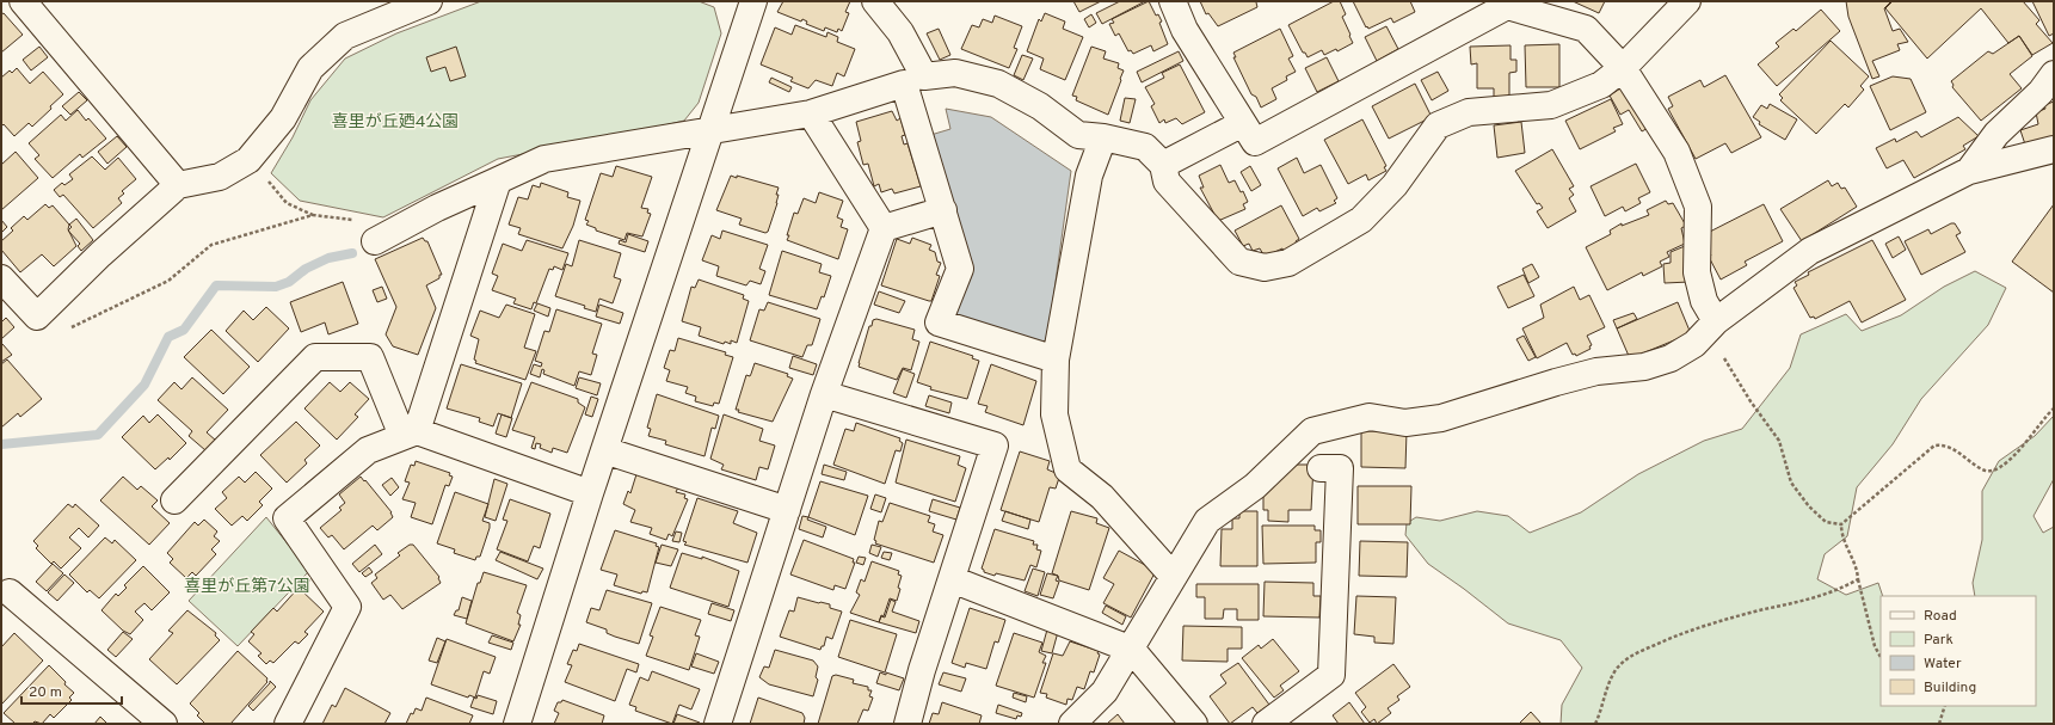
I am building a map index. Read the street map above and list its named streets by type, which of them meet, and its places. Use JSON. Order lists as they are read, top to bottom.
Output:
{
  "parks": ["喜里が丘廼4公園", "喜里が丘第7公園"],
  "legend": [
    "Road",
    "Park",
    "Water",
    "Building"
  ],
  "scale_bar": "20 m"
}
